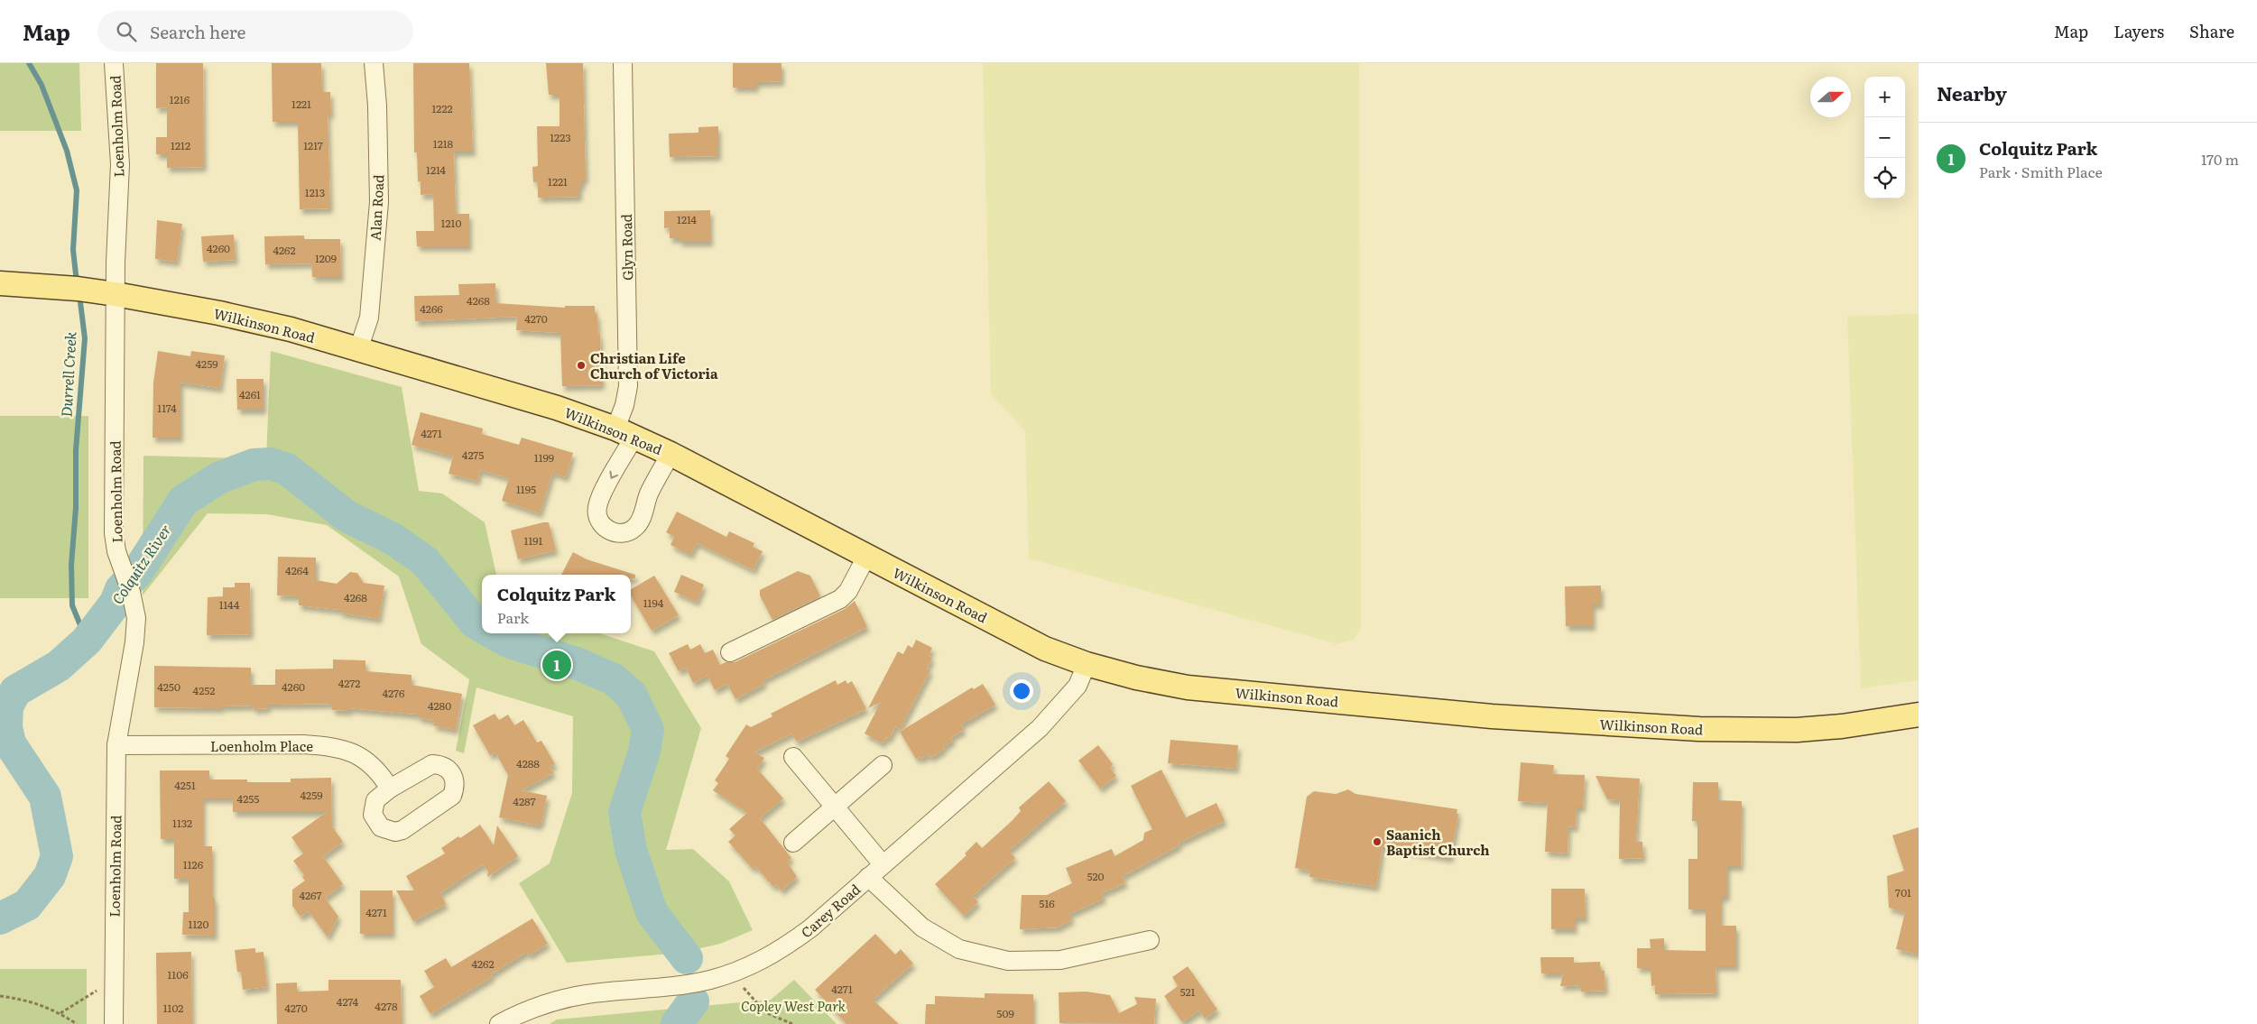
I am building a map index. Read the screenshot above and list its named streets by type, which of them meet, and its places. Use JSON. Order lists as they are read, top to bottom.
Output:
{
  "streets": {
    "main road": ["Wilkinson Road"],
    "street": [
      "Loenholm Road",
      "Alan Road",
      "Glyn Road",
      "Loenholm Place",
      "Carey Road"
    ]
  },
  "crossings": [
    ["Loenholm Road", "Wilkinson Road"],
    ["Loenholm Road", "Loenholm Place"],
    ["Alan Road", "Wilkinson Road"],
    ["Glyn Road", "Wilkinson Road"],
    ["Wilkinson Road", "Carey Road"]
  ],
  "water": ["Durrell Creek", "Colquitz River"],
  "parks": ["Copley West Park"],
  "places": ["Christian Life Church of Victoria", "Saanich Baptist Church"],
  "house_numbers": [
    "1216",
    "1221",
    "1222",
    "1223",
    "1218",
    "1212",
    "1217",
    "1214",
    "1221",
    "1213",
    "1214",
    "1210",
    "4260",
    "4262",
    "1209",
    "4268",
    "4266",
    "4270",
    "4259",
    "4261",
    "1174",
    "4271",
    "4275",
    "1199",
    "1195",
    "1191",
    "4264",
    "4268",
    "1194",
    "1144",
    "4272",
    "4250",
    "4260",
    "4252",
    "4276",
    "4280",
    "4288",
    "4251",
    "4259",
    "4255",
    "4287",
    "1132",
    "1126",
    "520",
    "701",
    "4267",
    "516",
    "4271",
    "1120",
    "4262",
    "1106",
    "4271",
    "521",
    "4274",
    "4278",
    "1102",
    "4270",
    "509"
  ],
  "north": "right",
  "page": {
    "header": "Map",
    "search": "Search here",
    "nav": ["Map", "Layers", "Share"],
    "heading": "Nearby",
    "map_buttons": ["+", "−"],
    "list": [
      {
        "mark": "1",
        "name": "Colquitz Park",
        "note": "Park · Smith Place",
        "value": "170 m"
      }
    ],
    "popup": ["Colquitz Park", "Park"],
    "pins": "1"
  }
}
